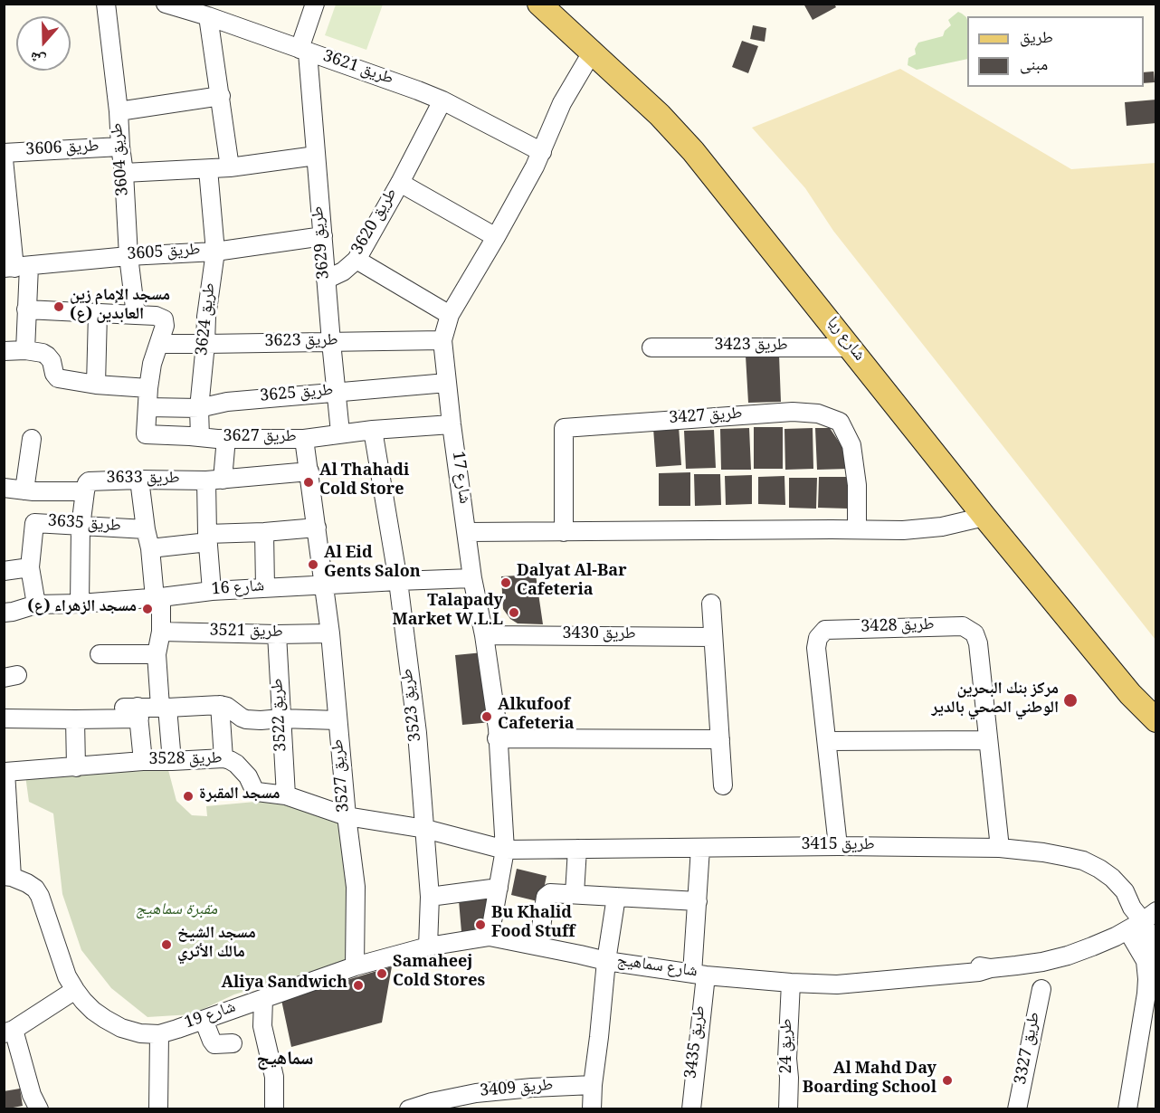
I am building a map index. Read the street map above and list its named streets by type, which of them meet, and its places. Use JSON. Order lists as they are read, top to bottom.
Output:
{
  "streets": {
    "main road": ["شارع ريا"],
    "street": [
      "طريق 3621",
      "طريق 3606",
      "طريق 3604",
      "طريق 3620",
      "طريق 3629",
      "طريق 3605",
      "طريق 3624",
      "طريق 3623",
      "طريق 3423",
      "طريق 3625",
      "طريق 3427",
      "طريق 3627",
      "شارع 17",
      "طريق 3633",
      "طريق 3635",
      "شارع 16",
      "طريق 3428",
      "طريق 3521",
      "طريق 3430",
      "طريق 3523",
      "طريق 3522",
      "طريق 3528",
      "طريق 3527",
      "طريق 3415",
      "شارع سماهيج",
      "شارع 19",
      "طريق 3435",
      "طريق 24",
      "طريق 3327",
      "طريق 3409"
    ]
  },
  "crossings": [
    ["طريق 3621", "طريق 3620"],
    ["طريق 3621", "طريق 3629"],
    ["طريق 3621", "شارع 17"],
    ["طريق 3606", "طريق 3604"],
    ["طريق 3606", "طريق 3605"],
    ["طريق 3604", "طريق 3605"],
    ["طريق 3620", "طريق 3629"],
    ["طريق 3620", "شارع 17"],
    ["طريق 3629", "طريق 3605"],
    ["طريق 3629", "طريق 3623"],
    ["طريق 3629", "طريق 3625"],
    ["طريق 3629", "طريق 3627"],
    ["طريق 3605", "طريق 3624"],
    ["طريق 3624", "طريق 3623"],
    ["طريق 3624", "طريق 3625"],
    ["طريق 3624", "طريق 3627"],
    ["شارع ريا", "طريق 3423"],
    ["شارع ريا", "شارع 17"],
    ["طريق 3623", "شارع 17"],
    ["طريق 3625", "طريق 3627"],
    ["طريق 3625", "شارع 17"],
    ["طريق 3627", "شارع 17"],
    ["شارع 17", "شارع 16"],
    ["شارع 17", "طريق 3430"],
    ["شارع 17", "طريق 3415"],
    ["شارع 17", "شارع سماهيج"],
    ["شارع 17", "شارع 19"],
    ["طريق 3633", "طريق 3635"],
    ["طريق 3633", "شارع 16"],
    ["شارع 16", "طريق 3523"],
    ["شارع 16", "طريق 3527"],
    ["طريق 3428", "طريق 3415"],
    ["طريق 3521", "طريق 3522"],
    ["طريق 3521", "طريق 3527"],
    ["طريق 3523", "طريق 3528"],
    ["طريق 3523", "طريق 3415"],
    ["طريق 3523", "شارع 19"],
    ["طريق 3522", "طريق 3528"],
    ["طريق 3528", "طريق 3527"],
    ["طريق 3528", "طريق 3415"],
    ["طريق 3527", "شارع 19"],
    ["طريق 3415", "شارع سماهيج"],
    ["طريق 3415", "طريق 3435"],
    ["شارع سماهيج", "شارع 19"],
    ["شارع سماهيج", "طريق 3435"],
    ["شارع سماهيج", "طريق 24"]
  ],
  "districts": ["سماهيج"],
  "parks": ["مقبرة سماهيج"],
  "places": [
    "مسجد الإمام زين العابدين (ع)",
    "Al Thahadi Cold Store",
    "Al Eid Gents Salon",
    "Dalyat Al-Bar Cafeteria",
    "مسجد الزهراء (ع)",
    "Talapady Market W.L.L",
    "مركز بنك البحرين الوطني الصحي بالدير",
    "Alkufoof Cafeteria",
    "مسجد المقبرة",
    "Bu Khalid Food Stuff",
    "مسجد الشيخ مالك الأثري",
    "Samaheej Cold Stores",
    "Aliya Sandwich",
    "Al Mahd Day Boarding School"
  ],
  "legend": ["طريق", "مبنى"],
  "north": "bottom"
}
